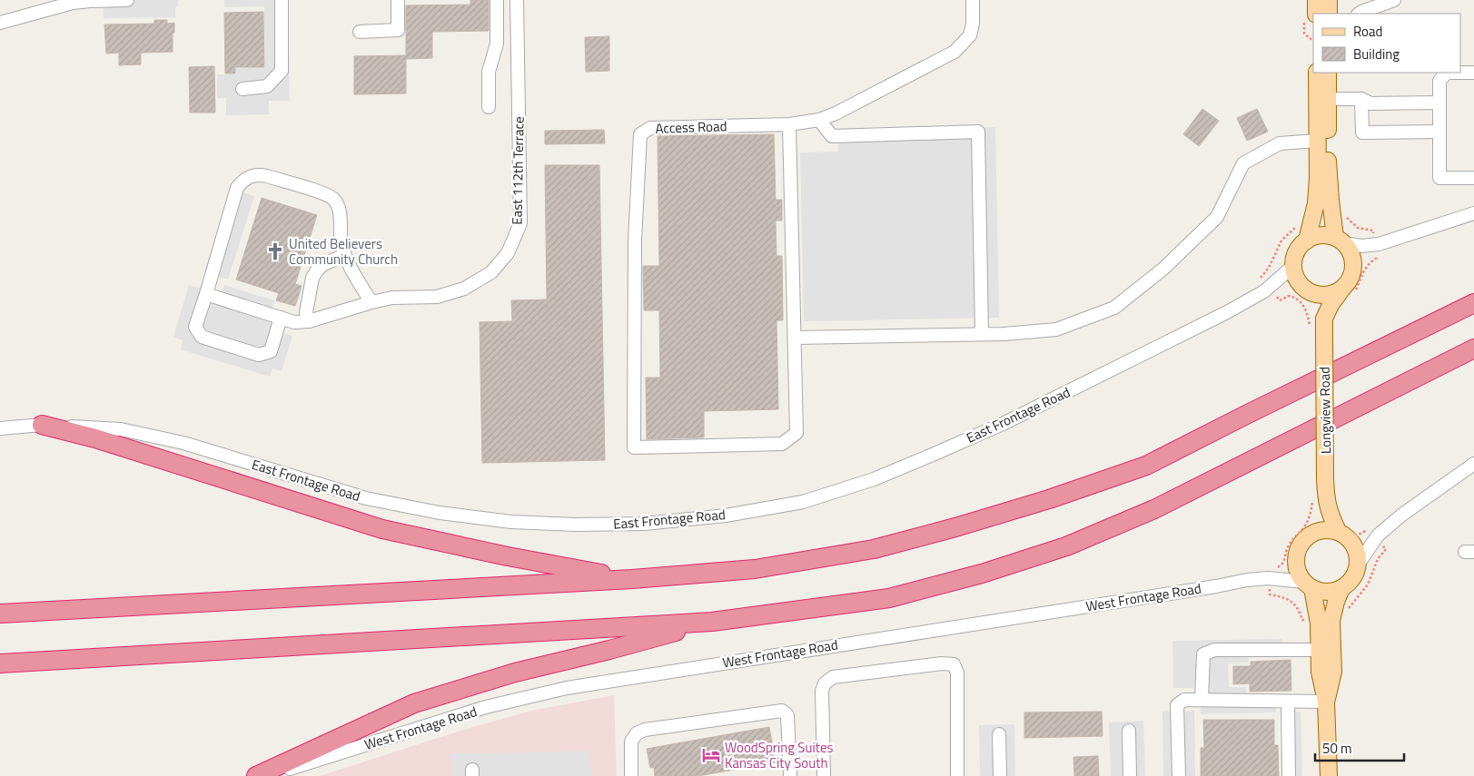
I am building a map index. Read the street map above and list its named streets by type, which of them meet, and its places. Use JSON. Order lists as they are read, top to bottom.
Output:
{
  "streets": {
    "main road": ["Longview Road"],
    "street": [
      "Access Road",
      "East 112th Terrace",
      "East Frontage Road",
      "West Frontage Road"
    ]
  },
  "crossings": [
    ["Longview Road", "East Frontage Road"],
    ["Longview Road", "West Frontage Road"]
  ],
  "places": {
    "church": ["United Believers Community Church"],
    "hotel": ["WoodSpring Suites Kansas City South"]
  },
  "legend": ["Road", "Building"],
  "scale_bar": "50 m"
}
